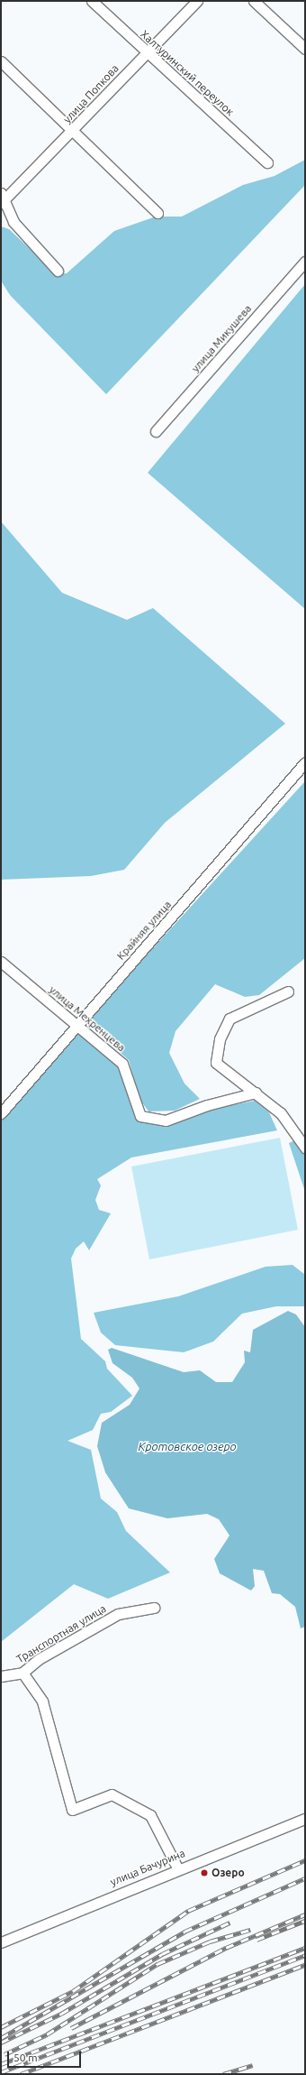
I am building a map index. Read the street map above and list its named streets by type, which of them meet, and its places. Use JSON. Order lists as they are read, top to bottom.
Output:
{
  "streets": {
    "street": [
      "Халтуринский переулок",
      "улица Попкова",
      "улица Микушева",
      "Крайняя улица",
      "улица Мехренцева",
      "Транспортная улица",
      "улица Бачурина"
    ]
  },
  "crossings": [
    ["Халтуринский переулок", "улица Попкова"],
    ["Крайняя улица", "улица Мехренцева"]
  ],
  "water": ["Кротовское озеро"],
  "places": ["Озеро"],
  "scale_bar": "50 m"
}
